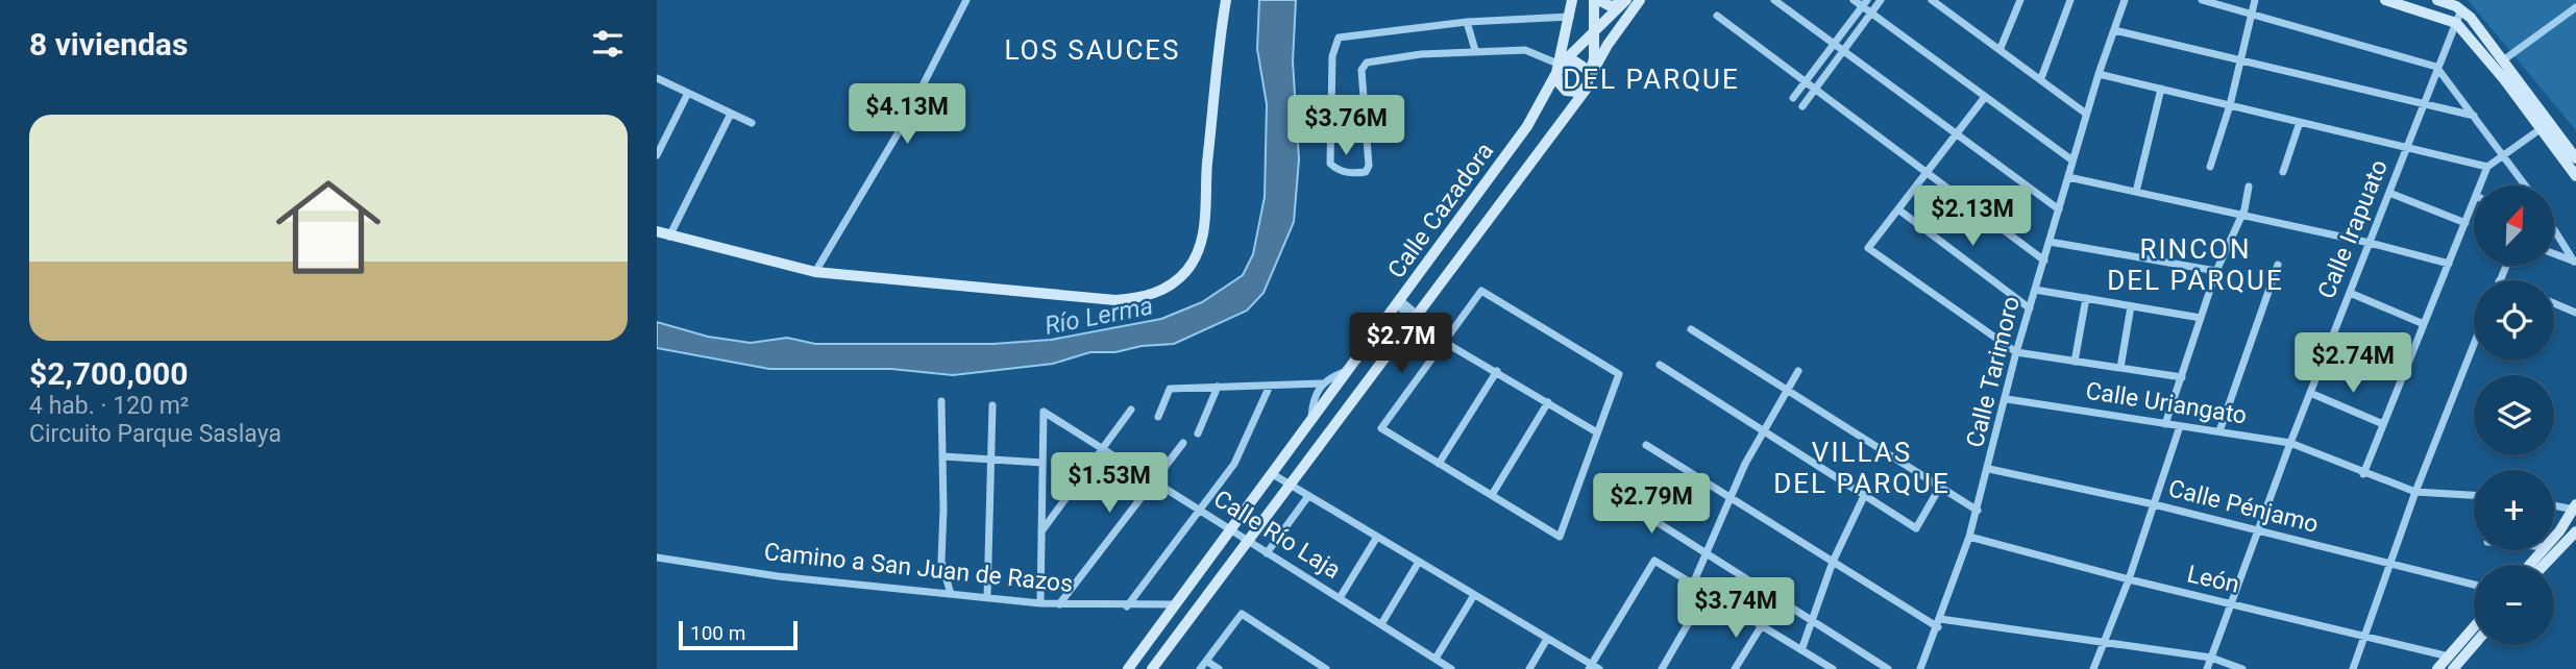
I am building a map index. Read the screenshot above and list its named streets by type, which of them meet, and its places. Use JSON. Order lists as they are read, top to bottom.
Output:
{
  "streets": {
    "street": [
      "Calle Cazadora",
      "Calle Irapuato",
      "Calle Tarimoro",
      "Calle Uriangato",
      "Calle Pénjamo",
      "Calle Río Laja",
      "Camino a San Juan de Razos",
      "León"
    ]
  },
  "crossings": [
    ["Calle Cazadora", "Calle Río Laja"],
    ["Calle Cazadora", "Camino a San Juan de Razos"],
    ["Calle Irapuato", "Calle Uriangato"],
    ["Calle Irapuato", "Calle Pénjamo"],
    ["Calle Irapuato", "León"],
    ["Calle Tarimoro", "Calle Uriangato"],
    ["Calle Tarimoro", "Calle Pénjamo"],
    ["Calle Tarimoro", "León"]
  ],
  "districts": [
    "LOS SAUCES",
    "DEL PARQUE",
    "RINCON DEL PARQUE",
    "VILLAS DEL PARQUE"
  ],
  "water": ["Río Lerma"],
  "scale_bar": "100 m",
  "north": "top right",
  "page": {
    "heading": "8 viviendas",
    "price": [
      "$4.13M",
      "$3.76M",
      "$2.13M",
      "$2.7M",
      "$2.74M",
      "$1.53M",
      "$2.79M",
      "$3.74M"
    ],
    "list": [
      {
        "name": "$2,700,000",
        "note": "4 hab. · 120 m² · Circuito Parque Saslaya"
      }
    ],
    "map_buttons": ["+", "−"],
    "scale": "100 m"
  }
}
